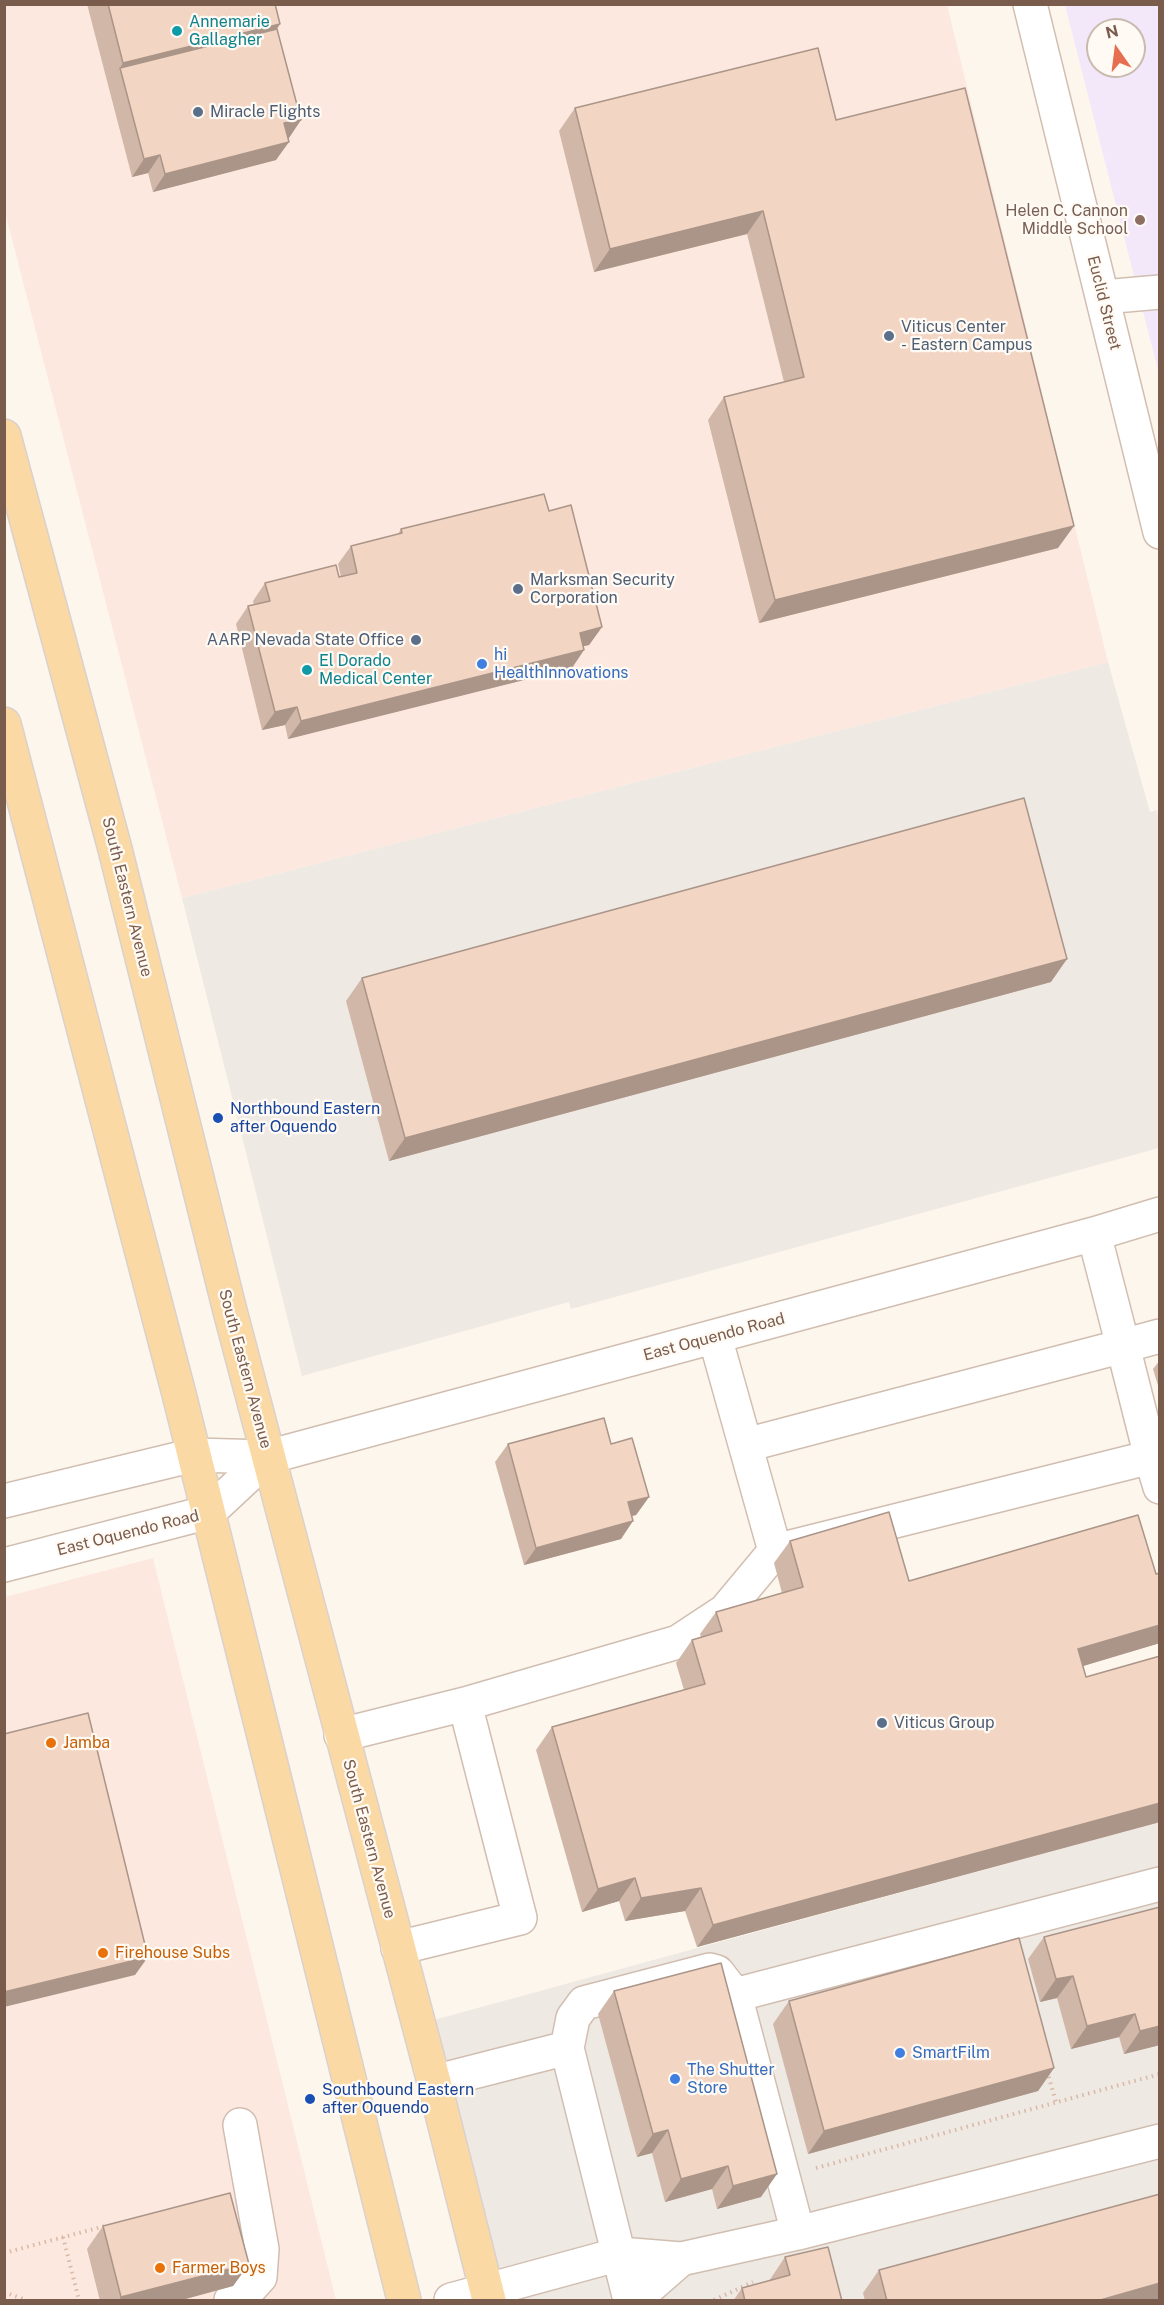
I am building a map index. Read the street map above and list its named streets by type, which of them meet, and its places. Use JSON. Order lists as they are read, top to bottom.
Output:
{
  "streets": {
    "main road": ["South Eastern Avenue"],
    "street": ["Euclid Street", "East Oquendo Road"]
  },
  "crossings": [
    ["South Eastern Avenue", "East Oquendo Road"]
  ],
  "places": [
    "Annemarie Gallagher",
    "Miracle Flights",
    "Helen C. Cannon Middle School",
    "Viticus Center - Eastern Campus",
    "Marksman Security Corporation",
    "AARP Nevada State Office",
    "hi HealthInnovations",
    "El Dorado Medical Center",
    "Northbound Eastern after Oquendo",
    "Viticus Group",
    "Jamba",
    "Firehouse Subs",
    "SmartFilm",
    "The Shutter Store",
    "Southbound Eastern after Oquendo",
    "Farmer Boys"
  ],
  "north": "top"
}
